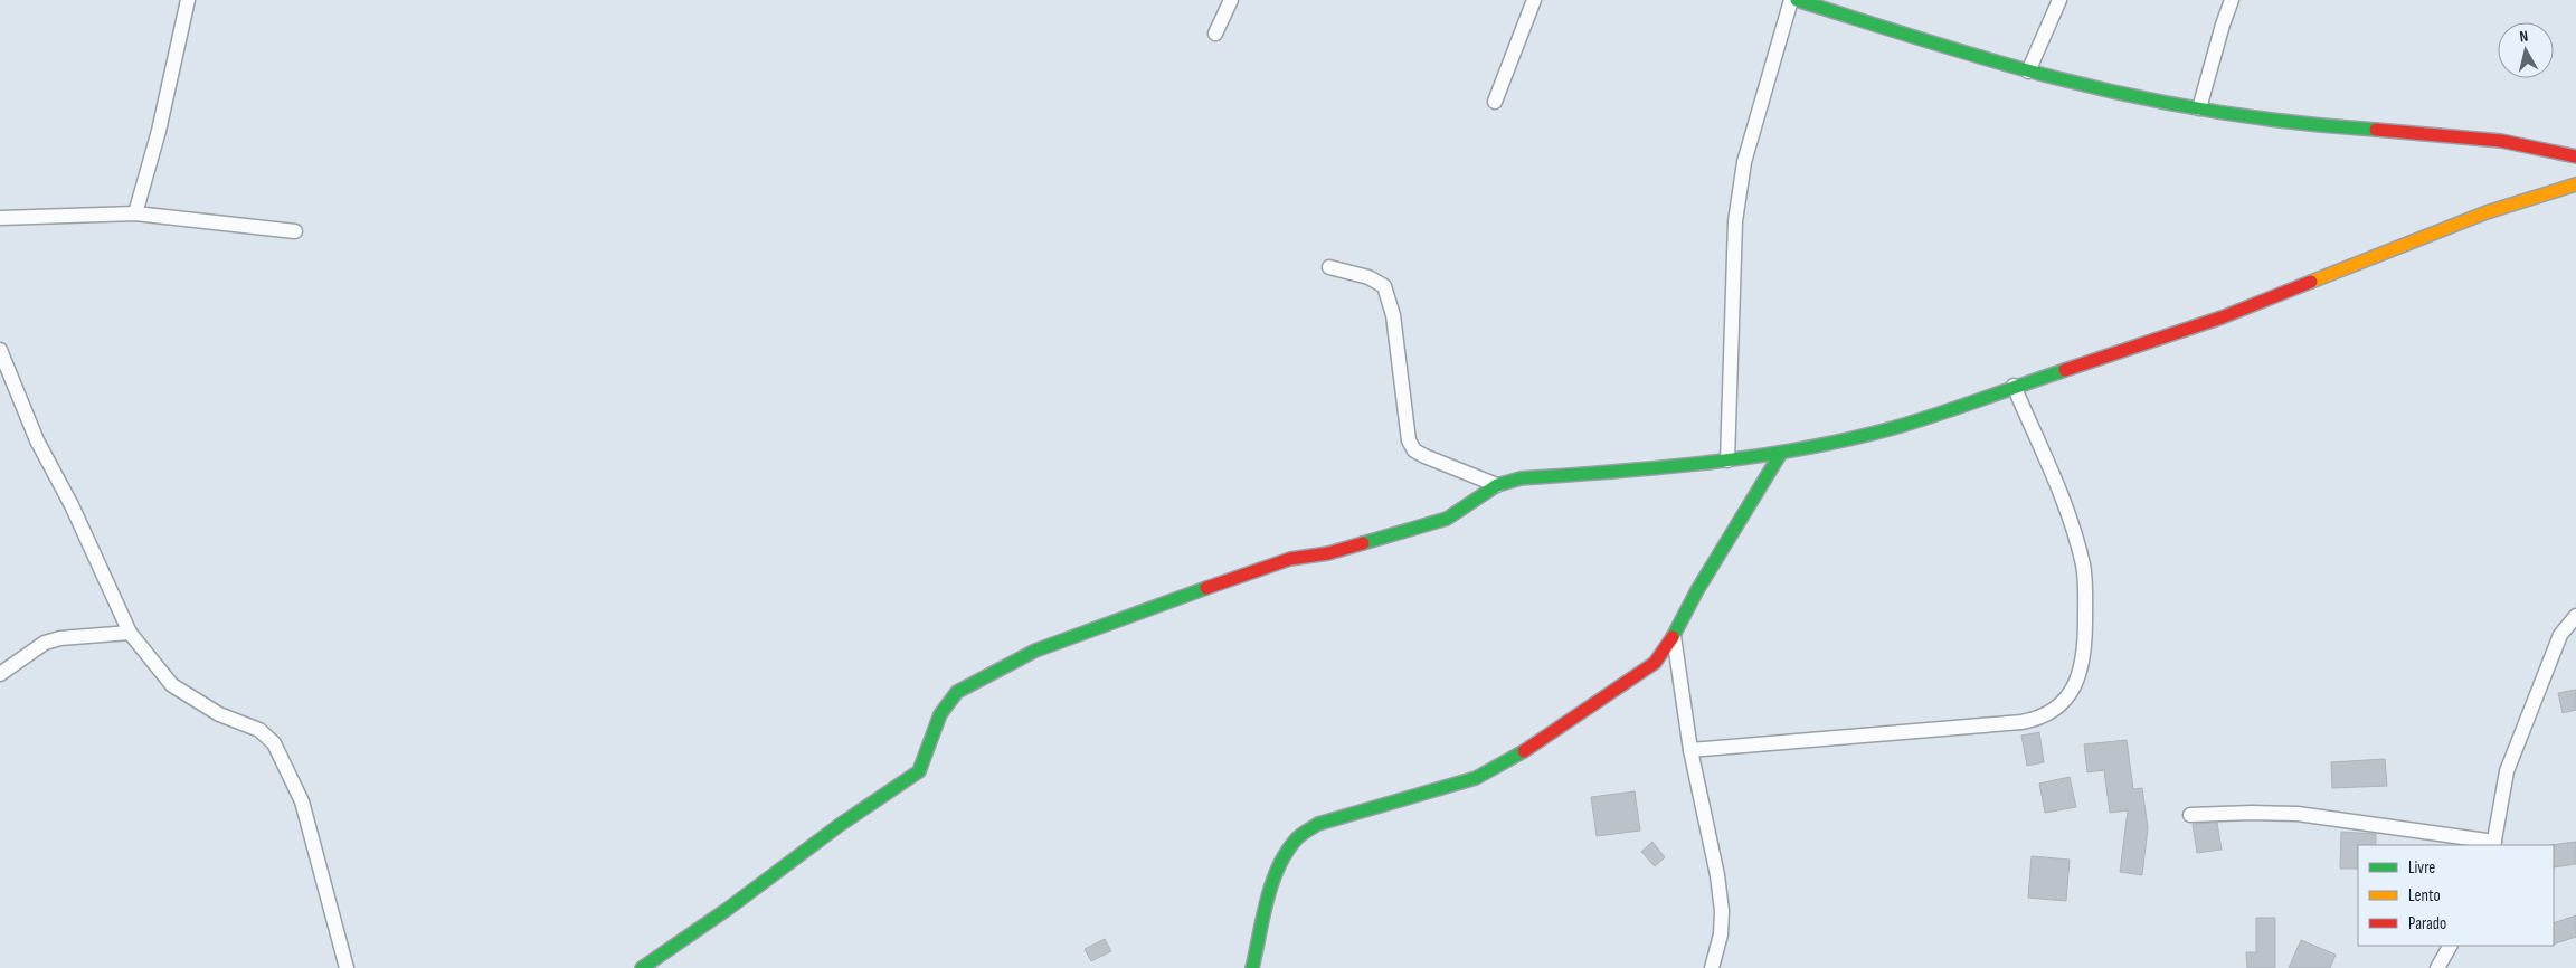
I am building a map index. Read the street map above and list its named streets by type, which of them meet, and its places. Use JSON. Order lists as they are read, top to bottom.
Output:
{
  "legend": ["Livre", "Lento", "Parado"],
  "north": "top"
}
